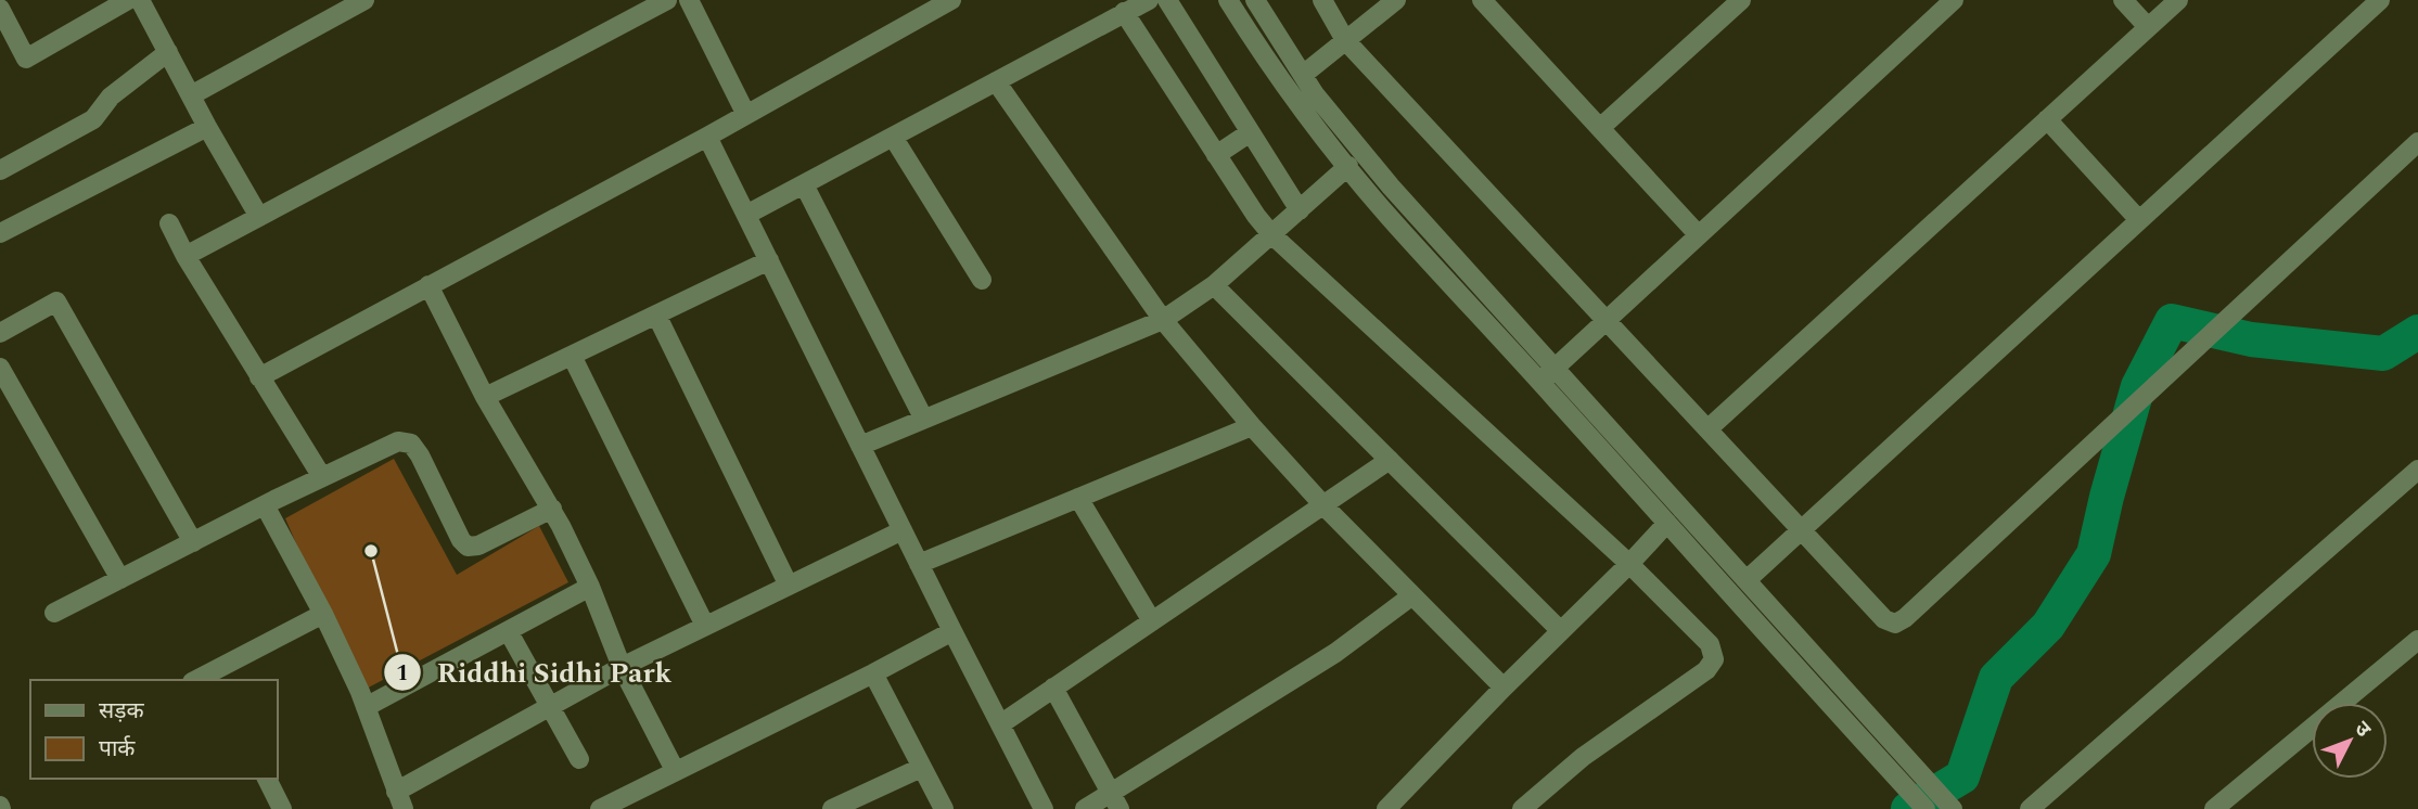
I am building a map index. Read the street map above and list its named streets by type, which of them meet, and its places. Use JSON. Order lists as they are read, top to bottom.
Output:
{
  "places": ["Riddhi Sidhi Park"],
  "legend": ["सड़क", "पार्क"],
  "north": "top right"
}
